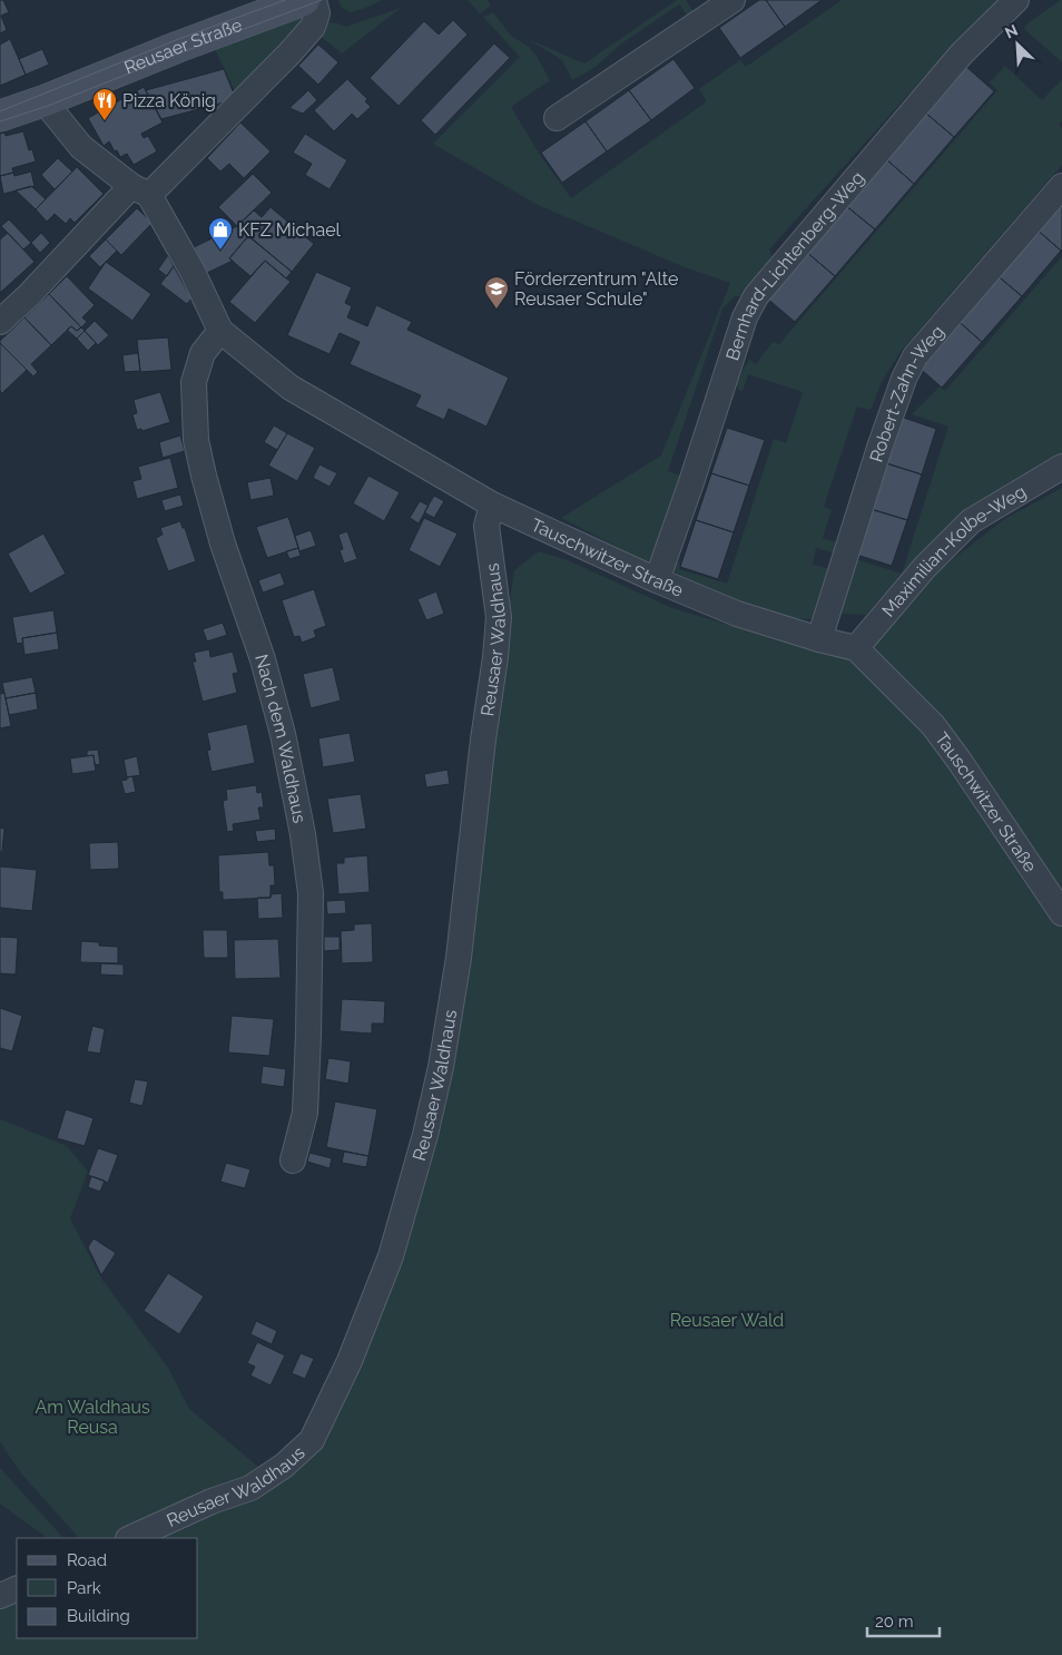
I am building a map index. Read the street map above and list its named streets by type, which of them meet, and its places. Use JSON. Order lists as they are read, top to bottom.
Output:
{
  "streets": {
    "street": [
      "Reusaer Straße",
      "Bernhard-Lichtenberg-Weg",
      "Robert-Zahn-Weg",
      "Maximilian-Kolbe-Weg",
      "Tauschwitzer Straße",
      "Reusaer Waldhaus",
      "Nach dem Waldhaus"
    ]
  },
  "crossings": [
    ["Reusaer Straße", "Tauschwitzer Straße"],
    ["Bernhard-Lichtenberg-Weg", "Tauschwitzer Straße"],
    ["Robert-Zahn-Weg", "Tauschwitzer Straße"],
    ["Maximilian-Kolbe-Weg", "Tauschwitzer Straße"],
    ["Tauschwitzer Straße", "Reusaer Waldhaus"],
    ["Tauschwitzer Straße", "Nach dem Waldhaus"]
  ],
  "parks": ["Reusaer Wald", "Am Waldhaus Reusa"],
  "places": {
    "restaurant": ["Pizza König"],
    "shop": ["KFZ Michael"],
    "school or university": ["Förderzentrum \"Alte Reusaer Schule\""]
  },
  "legend": ["Road", "Park", "Building"],
  "scale_bar": "20 m",
  "north": "top left"
}
